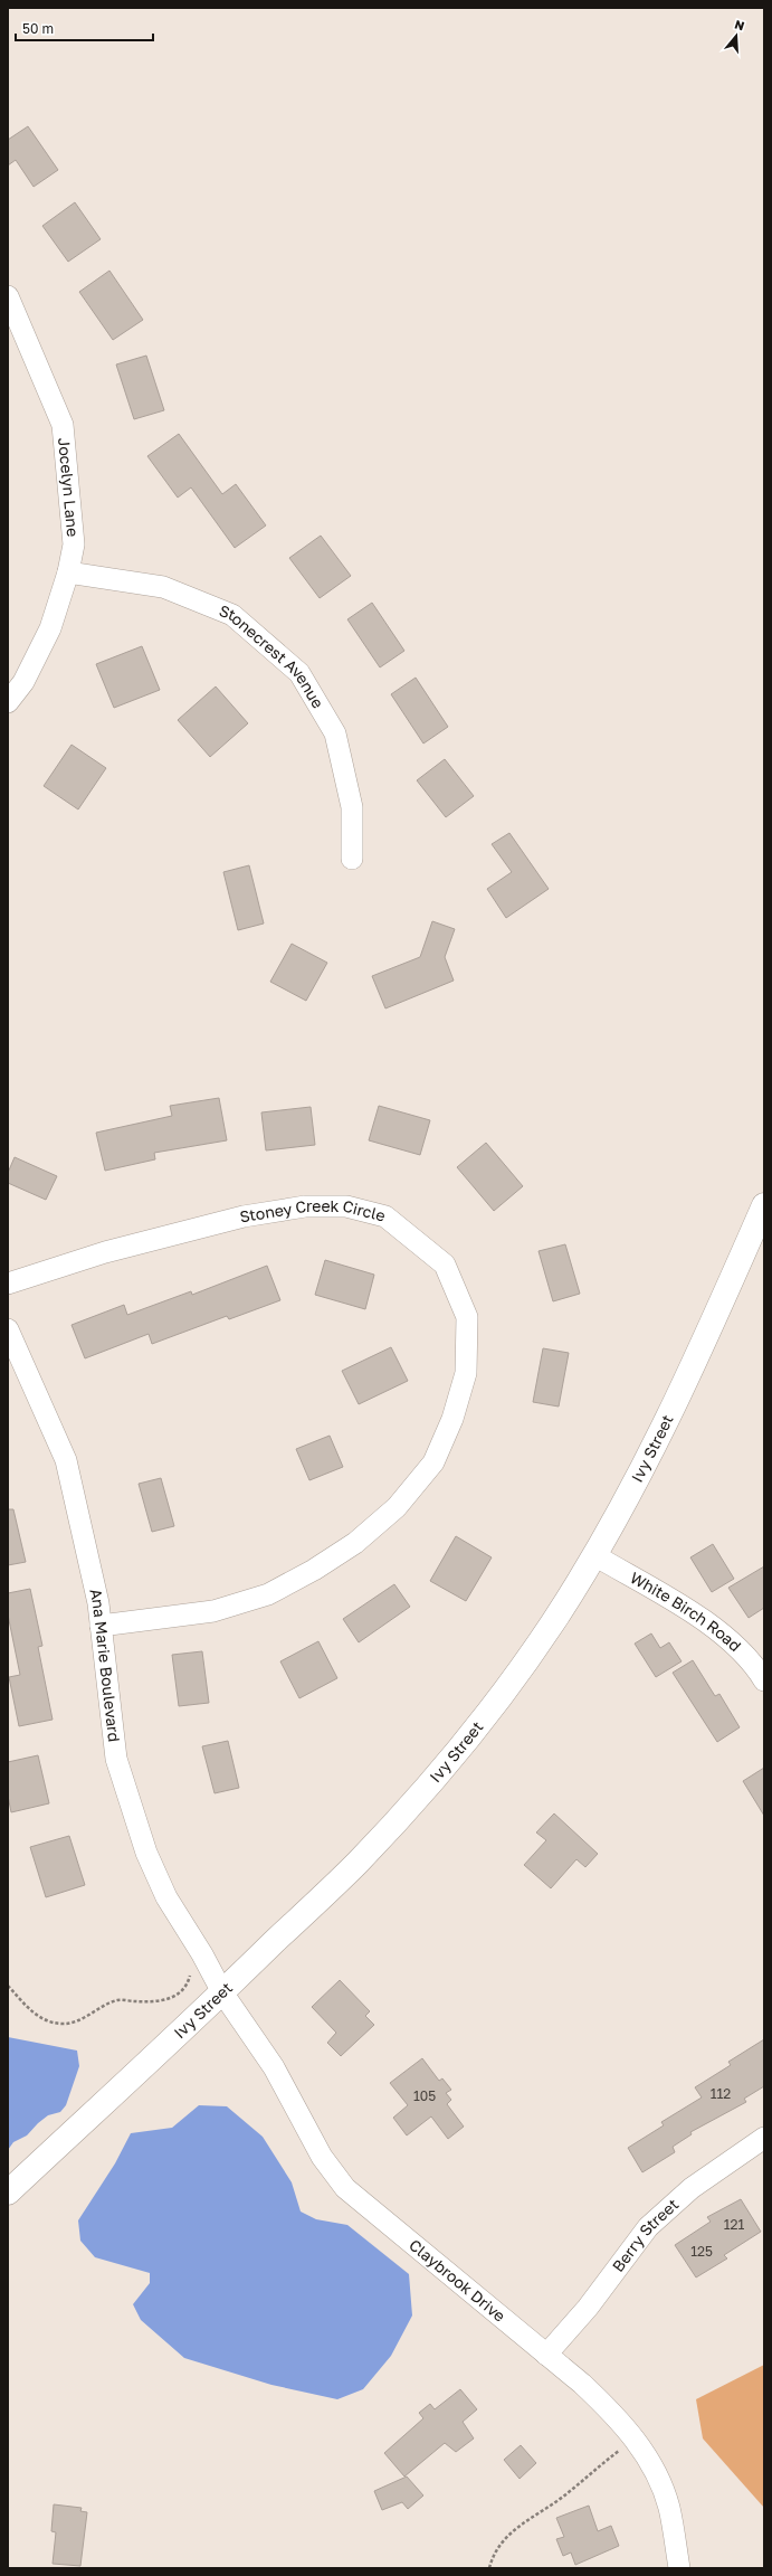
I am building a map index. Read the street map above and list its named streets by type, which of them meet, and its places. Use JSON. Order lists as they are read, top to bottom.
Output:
{
  "streets": {
    "main road": ["Ivy Street"],
    "street": [
      "Jocelyn Lane",
      "Stonecrest Avenue",
      "Stoney Creek Circle",
      "White Birch Road",
      "Ana Marie Boulevard",
      "Berry Street",
      "Claybrook Drive"
    ]
  },
  "crossings": [
    ["Jocelyn Lane", "Stonecrest Avenue"],
    ["Stoney Creek Circle", "Ana Marie Boulevard"],
    ["Ivy Street", "White Birch Road"],
    ["Ivy Street", "Ana Marie Boulevard"],
    ["Ivy Street", "Claybrook Drive"],
    ["Ana Marie Boulevard", "Claybrook Drive"],
    ["Berry Street", "Claybrook Drive"]
  ],
  "house_numbers": [
    "112",
    "105",
    "121",
    "125"
  ],
  "scale_bar": "50 m",
  "north": "top"
}
